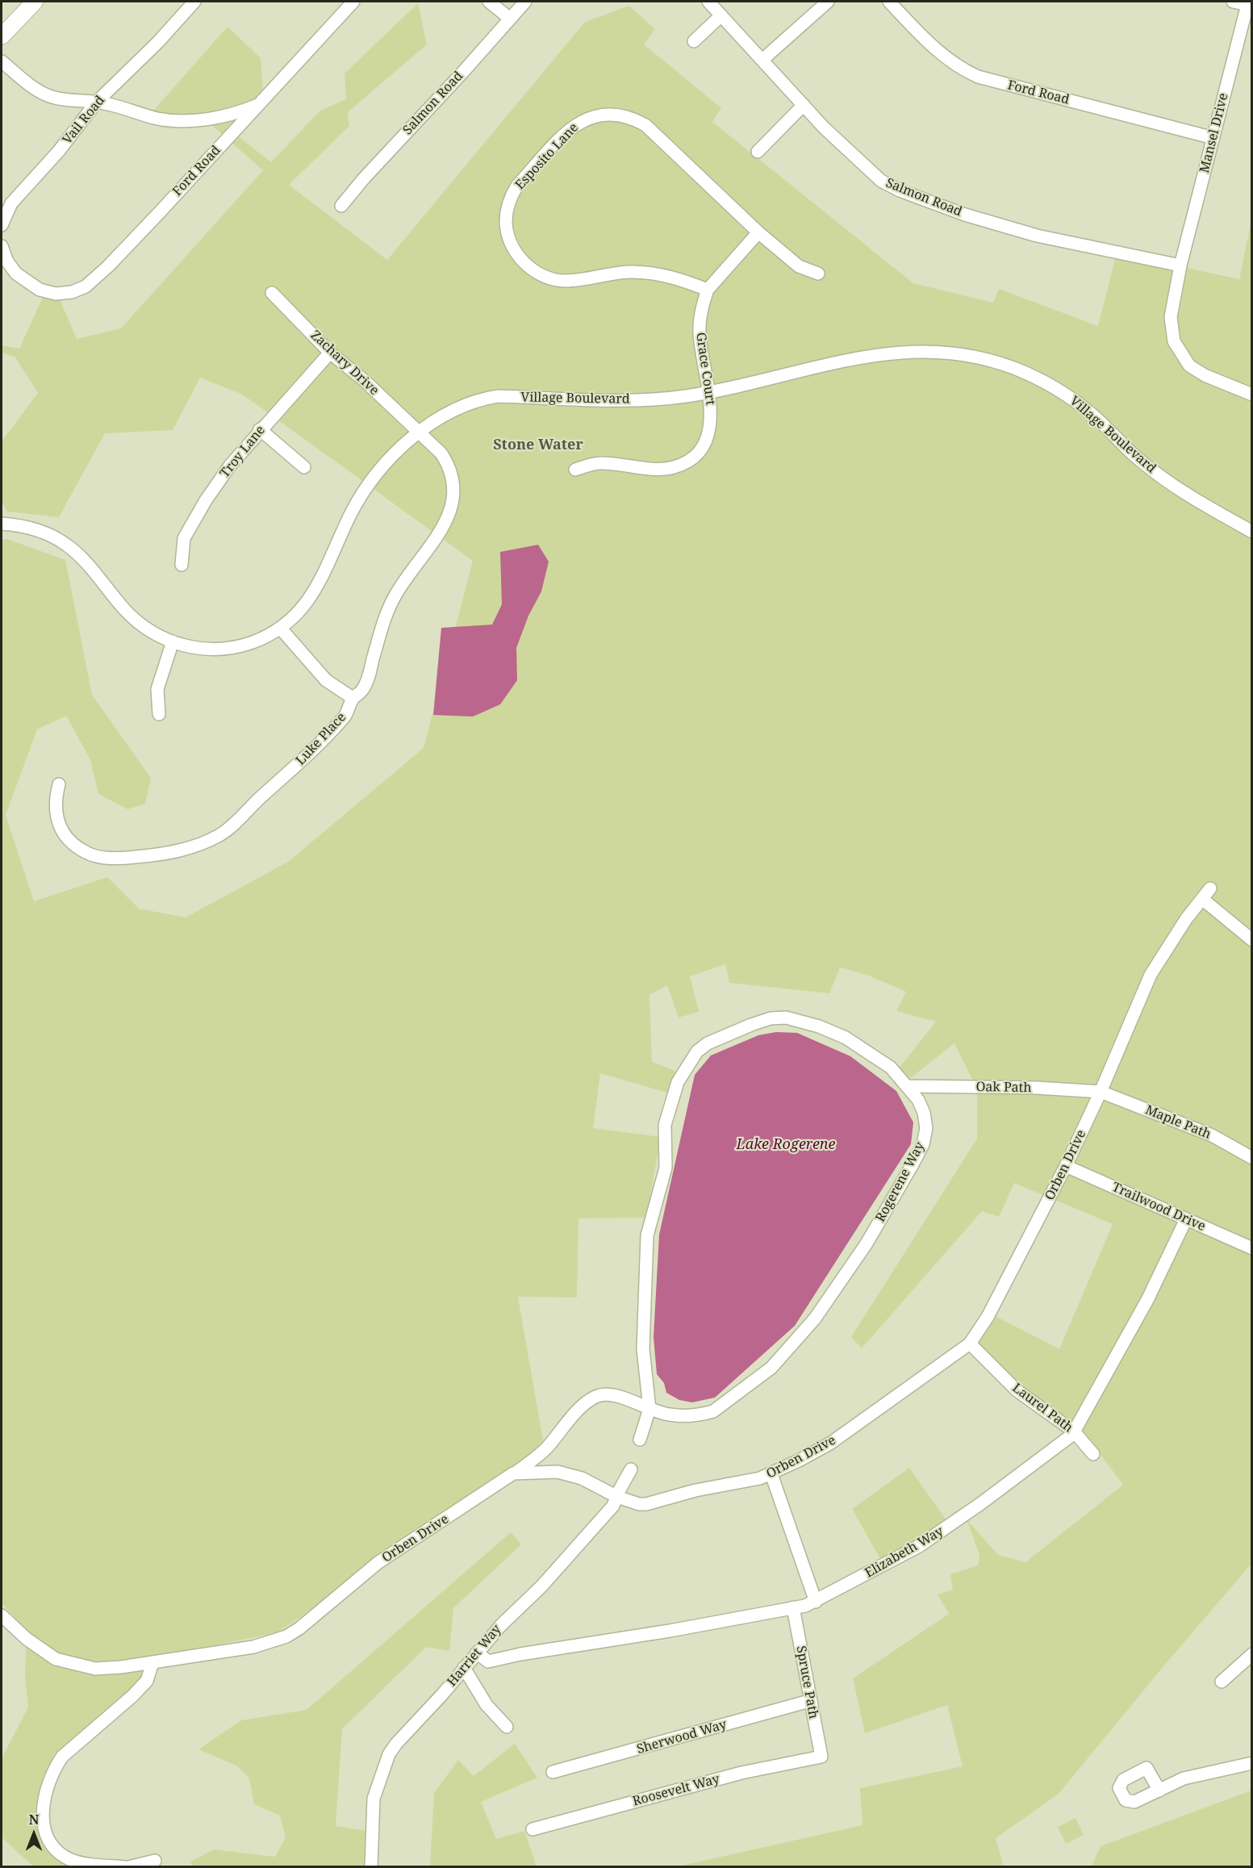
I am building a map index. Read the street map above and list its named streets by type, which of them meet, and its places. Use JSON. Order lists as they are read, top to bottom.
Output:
{
  "streets": {
    "street": [
      "Ford Road",
      "Salmon Road",
      "Vail Road",
      "Mansel Drive",
      "Esposito Lane",
      "Zachary Drive",
      "Grace Court",
      "Village Boulevard",
      "Troy Lane",
      "Luke Place",
      "Oak Path",
      "Maple Path",
      "Orben Drive",
      "Rogerene Way",
      "Trailwood Drive",
      "Laurel Path",
      "Elizabeth Way",
      "Harriet Way",
      "Spruce Path",
      "Sherwood Way",
      "Roosevelt Way"
    ]
  },
  "crossings": [
    ["Ford Road", "Mansel Drive"],
    ["Salmon Road", "Mansel Drive"],
    ["Esposito Lane", "Grace Court"],
    ["Zachary Drive", "Village Boulevard"],
    ["Zachary Drive", "Troy Lane"],
    ["Zachary Drive", "Luke Place"],
    ["Grace Court", "Village Boulevard"],
    ["Village Boulevard", "Luke Place"],
    ["Oak Path", "Maple Path"],
    ["Oak Path", "Orben Drive"],
    ["Oak Path", "Rogerene Way"],
    ["Maple Path", "Orben Drive"],
    ["Orben Drive", "Rogerene Way"],
    ["Orben Drive", "Trailwood Drive"],
    ["Orben Drive", "Laurel Path"],
    ["Orben Drive", "Harriet Way"],
    ["Trailwood Drive", "Elizabeth Way"],
    ["Laurel Path", "Elizabeth Way"],
    ["Elizabeth Way", "Harriet Way"],
    ["Elizabeth Way", "Spruce Path"],
    ["Spruce Path", "Sherwood Way"],
    ["Spruce Path", "Roosevelt Way"]
  ],
  "districts": ["Stone Water"],
  "water": ["Lake Rogerene"],
  "north": "top"
}
